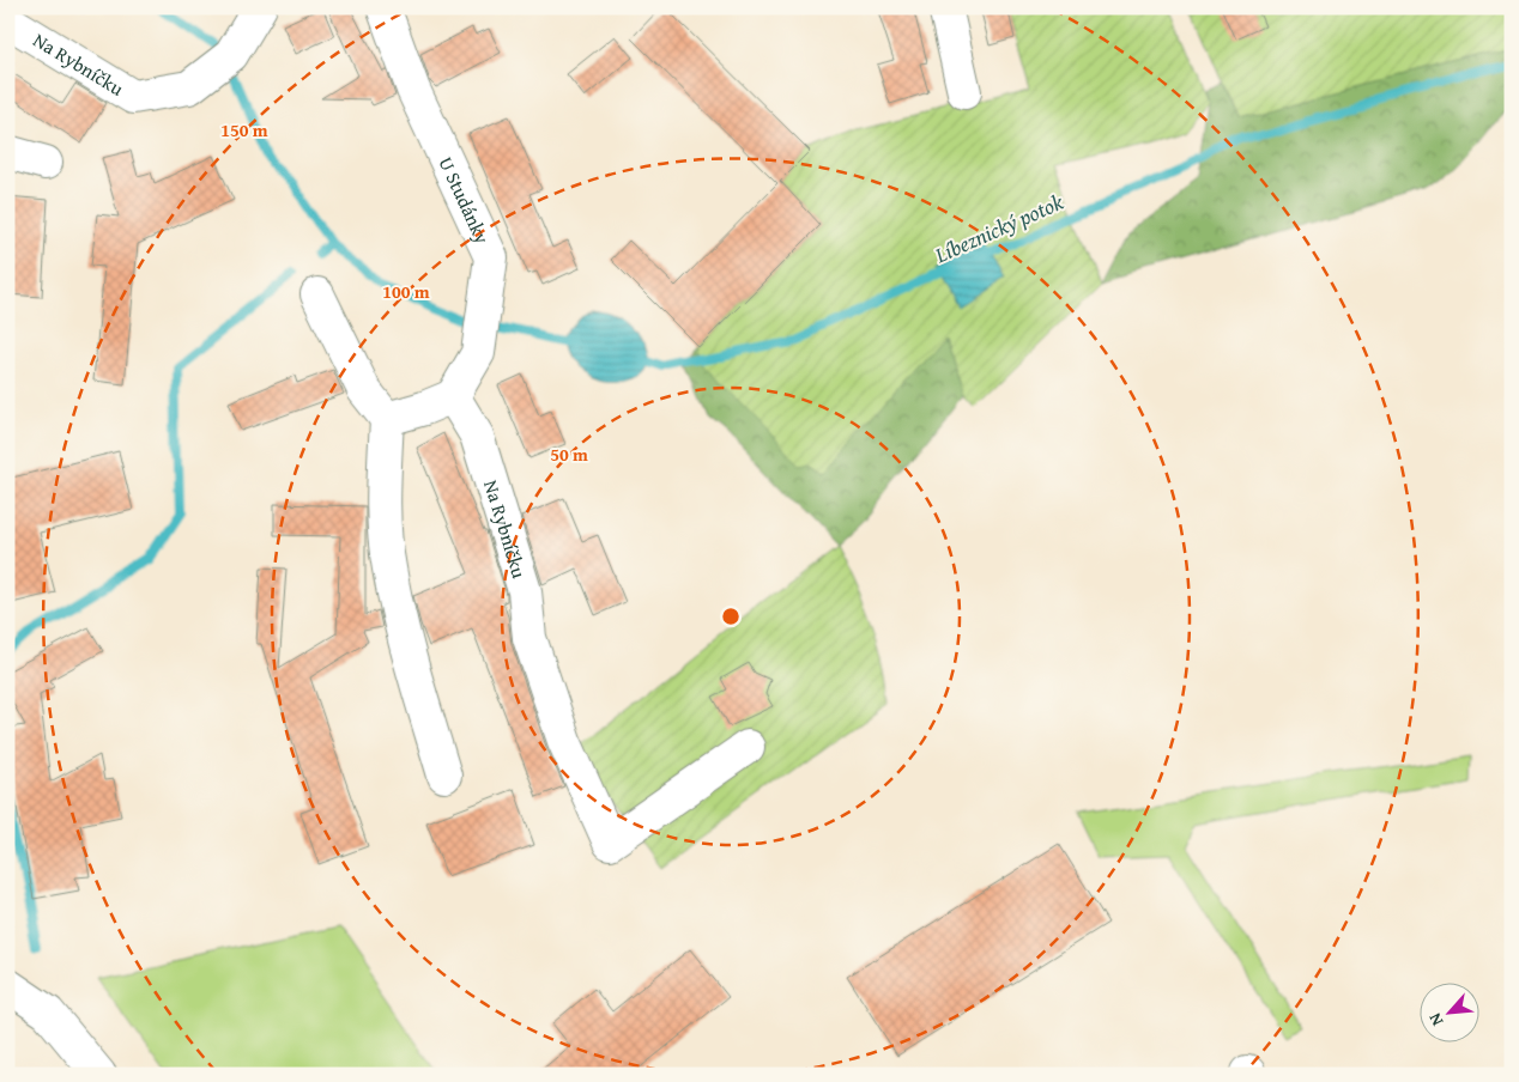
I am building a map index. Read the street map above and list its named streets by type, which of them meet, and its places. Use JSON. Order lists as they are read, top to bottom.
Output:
{
  "streets": {
    "street": ["Na Rybníčku", "U Studánky"]
  },
  "crossings": [
    ["Na Rybníčku", "U Studánky"]
  ],
  "water": ["Líbeznický potok"],
  "north": "bottom left",
  "rings": ["150 m", "100 m", "50 m"]
}
